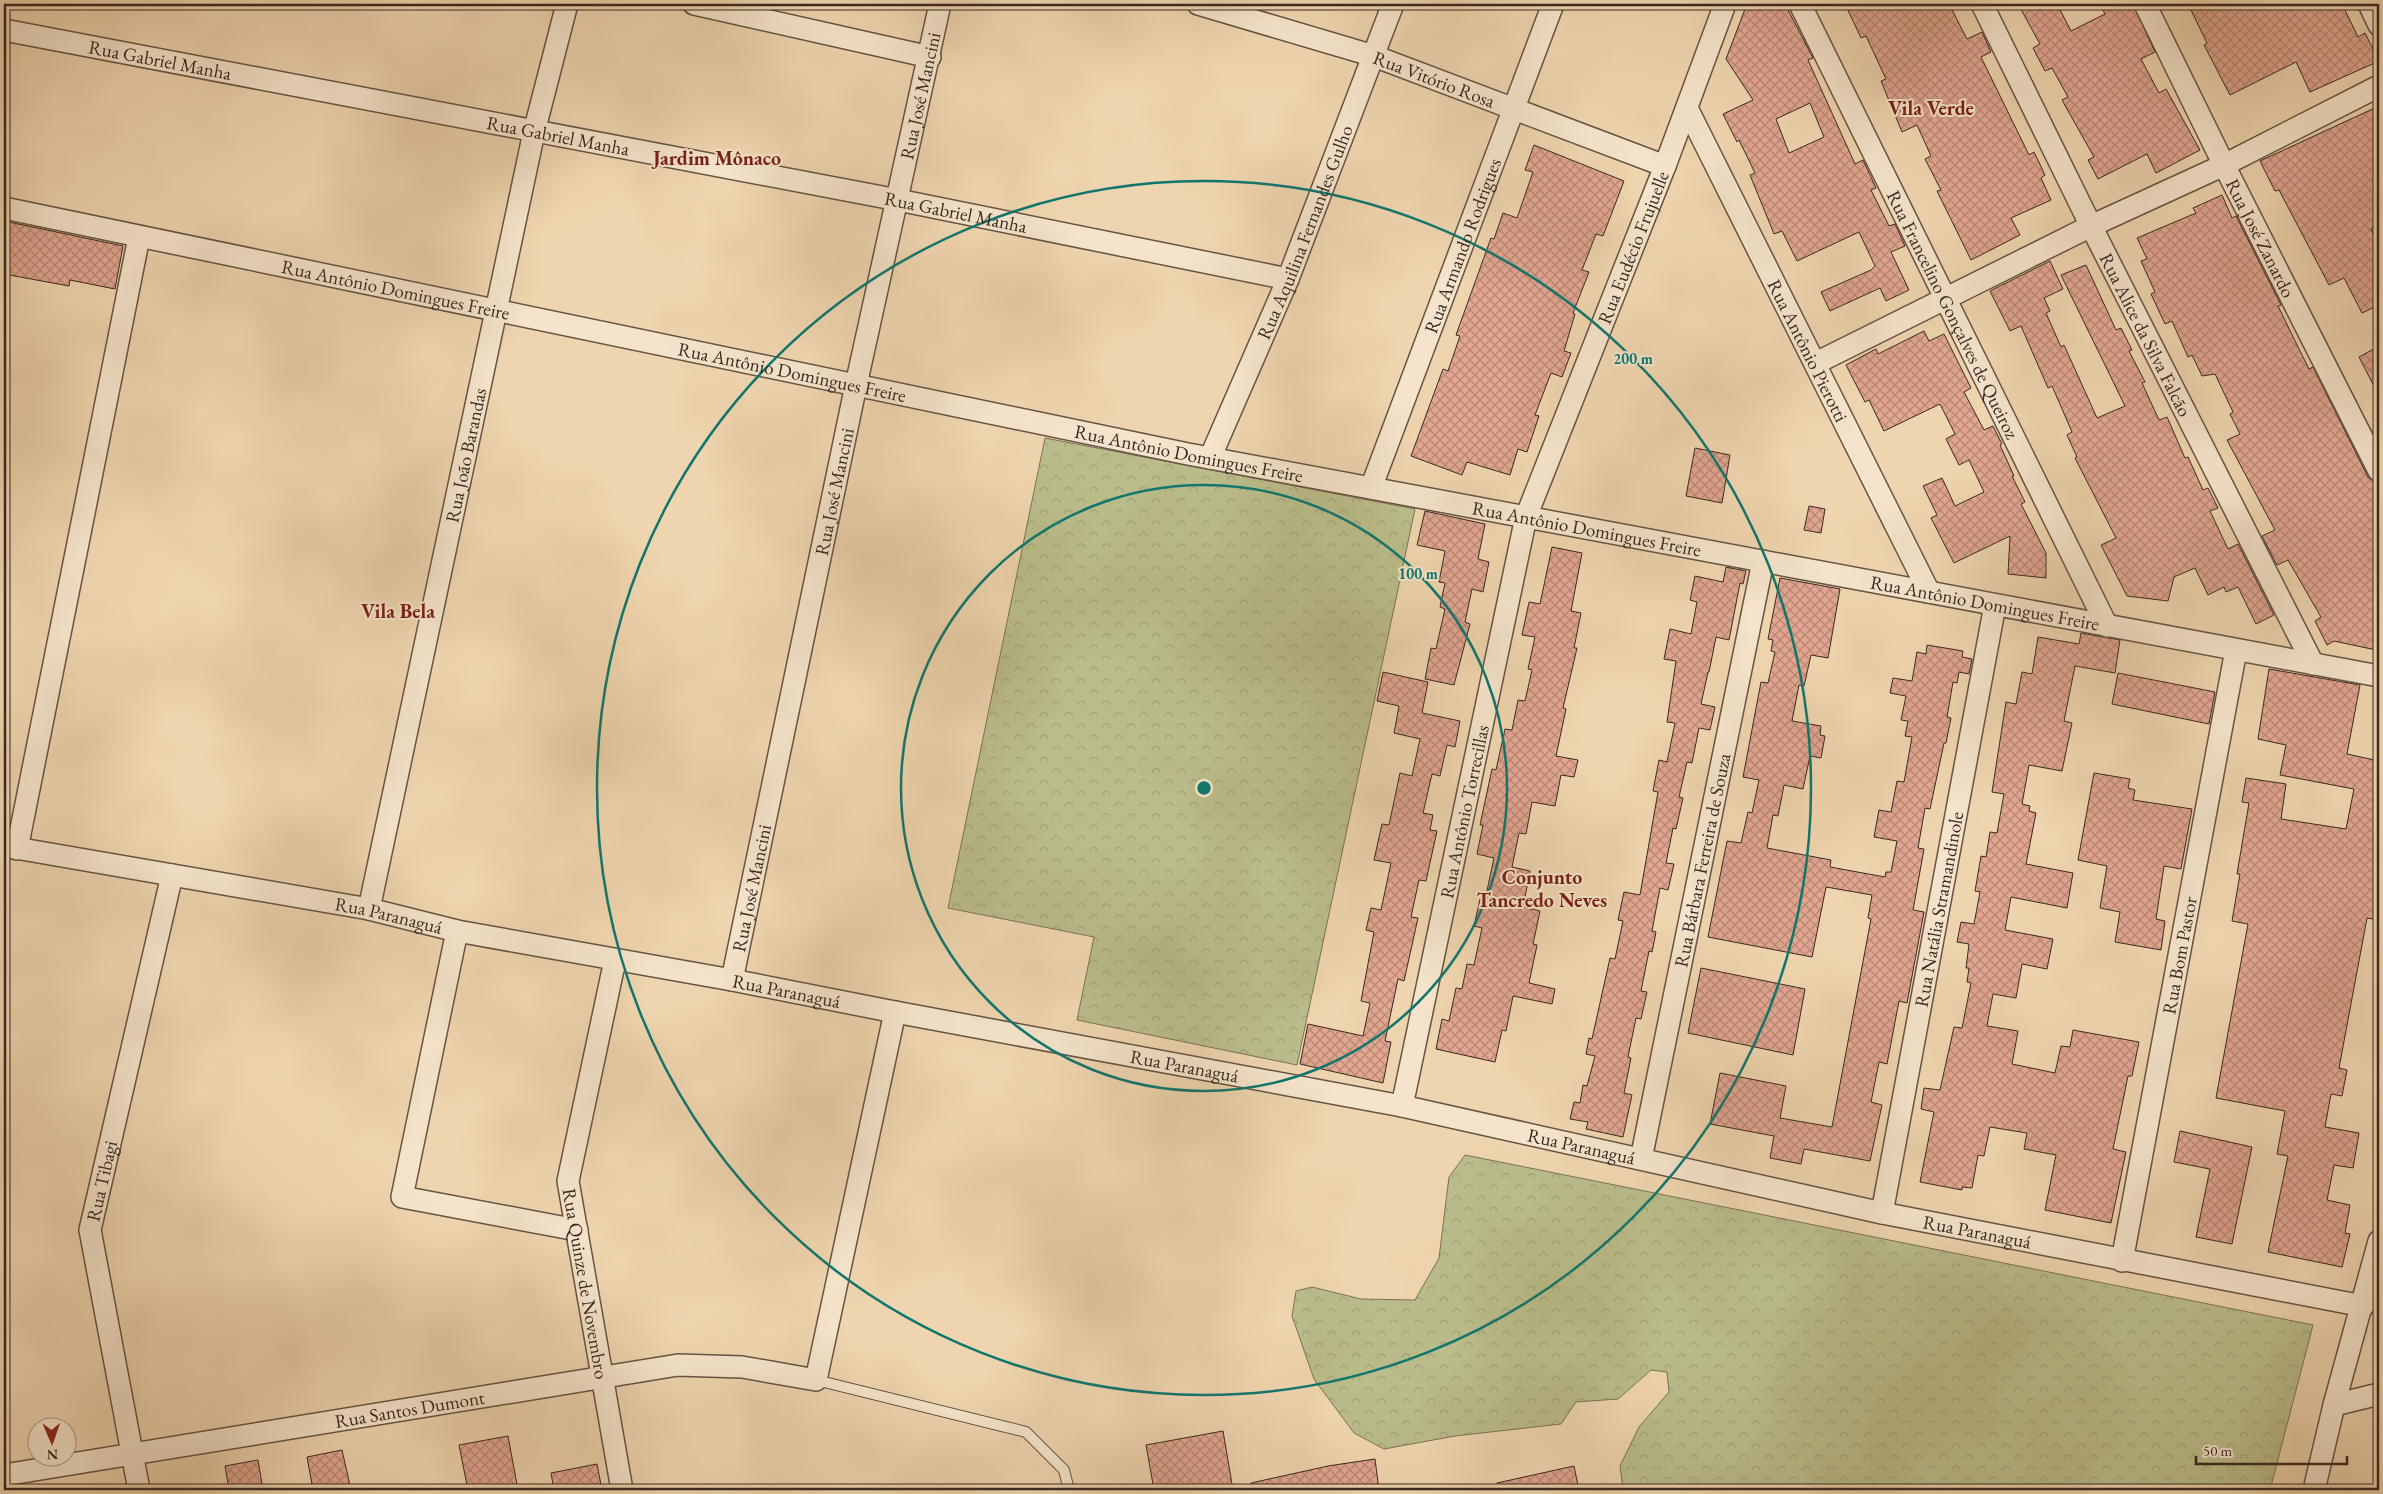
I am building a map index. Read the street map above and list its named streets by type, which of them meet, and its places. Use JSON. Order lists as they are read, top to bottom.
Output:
{
  "streets": {
    "street": [
      "Rua Gabriel Manha",
      "Rua Vitório Rosa",
      "Rua José Mancini",
      "Rua Aquilina Fernandes Gulho",
      "Rua José Zanardo",
      "Rua Armando Rodrigues",
      "Rua Eudécio Frujuelle",
      "Rua Antônio Domingues Freire",
      "Rua Francelino Gonçalves de Queiroz",
      "Rua Alice da Silva Falcão",
      "Rua Antônio Pierotti",
      "Rua João Barandas",
      "Rua Antônio Torrecillas",
      "Rua Bárbara Ferreira de Souza",
      "Rua Natália Stramandinole",
      "Rua Paranaguá",
      "Rua Bom Pastor",
      "Rua Tibagi",
      "Rua Quinze de Novembro",
      "Rua Santos Dumont"
    ]
  },
  "crossings": [
    ["Rua Gabriel Manha", "Rua José Mancini"],
    ["Rua Gabriel Manha", "Rua Aquilina Fernandes Gulho"],
    ["Rua Gabriel Manha", "Rua João Barandas"],
    ["Rua Vitório Rosa", "Rua Aquilina Fernandes Gulho"],
    ["Rua Vitório Rosa", "Rua Armando Rodrigues"],
    ["Rua Vitório Rosa", "Rua Eudécio Frujuelle"],
    ["Rua José Mancini", "Rua Antônio Domingues Freire"],
    ["Rua José Mancini", "Rua Paranaguá"],
    ["Rua Aquilina Fernandes Gulho", "Rua Antônio Domingues Freire"],
    ["Rua Armando Rodrigues", "Rua Antônio Domingues Freire"],
    ["Rua Eudécio Frujuelle", "Rua Antônio Domingues Freire"],
    ["Rua Eudécio Frujuelle", "Rua Antônio Pierotti"],
    ["Rua Eudécio Frujuelle", "Rua Antônio Torrecillas"],
    ["Rua Antônio Domingues Freire", "Rua Francelino Gonçalves de Queiroz"],
    ["Rua Antônio Domingues Freire", "Rua Alice da Silva Falcão"],
    ["Rua Antônio Domingues Freire", "Rua Antônio Pierotti"],
    ["Rua Antônio Domingues Freire", "Rua João Barandas"],
    ["Rua Antônio Domingues Freire", "Rua Antônio Torrecillas"],
    ["Rua Antônio Domingues Freire", "Rua Bárbara Ferreira de Souza"],
    ["Rua Antônio Domingues Freire", "Rua Natália Stramandinole"],
    ["Rua Antônio Domingues Freire", "Rua Bom Pastor"],
    ["Rua João Barandas", "Rua Paranaguá"],
    ["Rua Antônio Torrecillas", "Rua Paranaguá"],
    ["Rua Bárbara Ferreira de Souza", "Rua Paranaguá"],
    ["Rua Natália Stramandinole", "Rua Paranaguá"],
    ["Rua Paranaguá", "Rua Bom Pastor"],
    ["Rua Paranaguá", "Rua Tibagi"],
    ["Rua Paranaguá", "Rua Quinze de Novembro"],
    ["Rua Tibagi", "Rua Santos Dumont"],
    ["Rua Quinze de Novembro", "Rua Santos Dumont"]
  ],
  "districts": [
    "Vila Verde",
    "Jardim Mônaco",
    "Vila Bela",
    "Conjunto Tancredo Neves"
  ],
  "scale_bar": "50 m",
  "north": "bottom",
  "rings": ["200 m", "100 m"]
}
